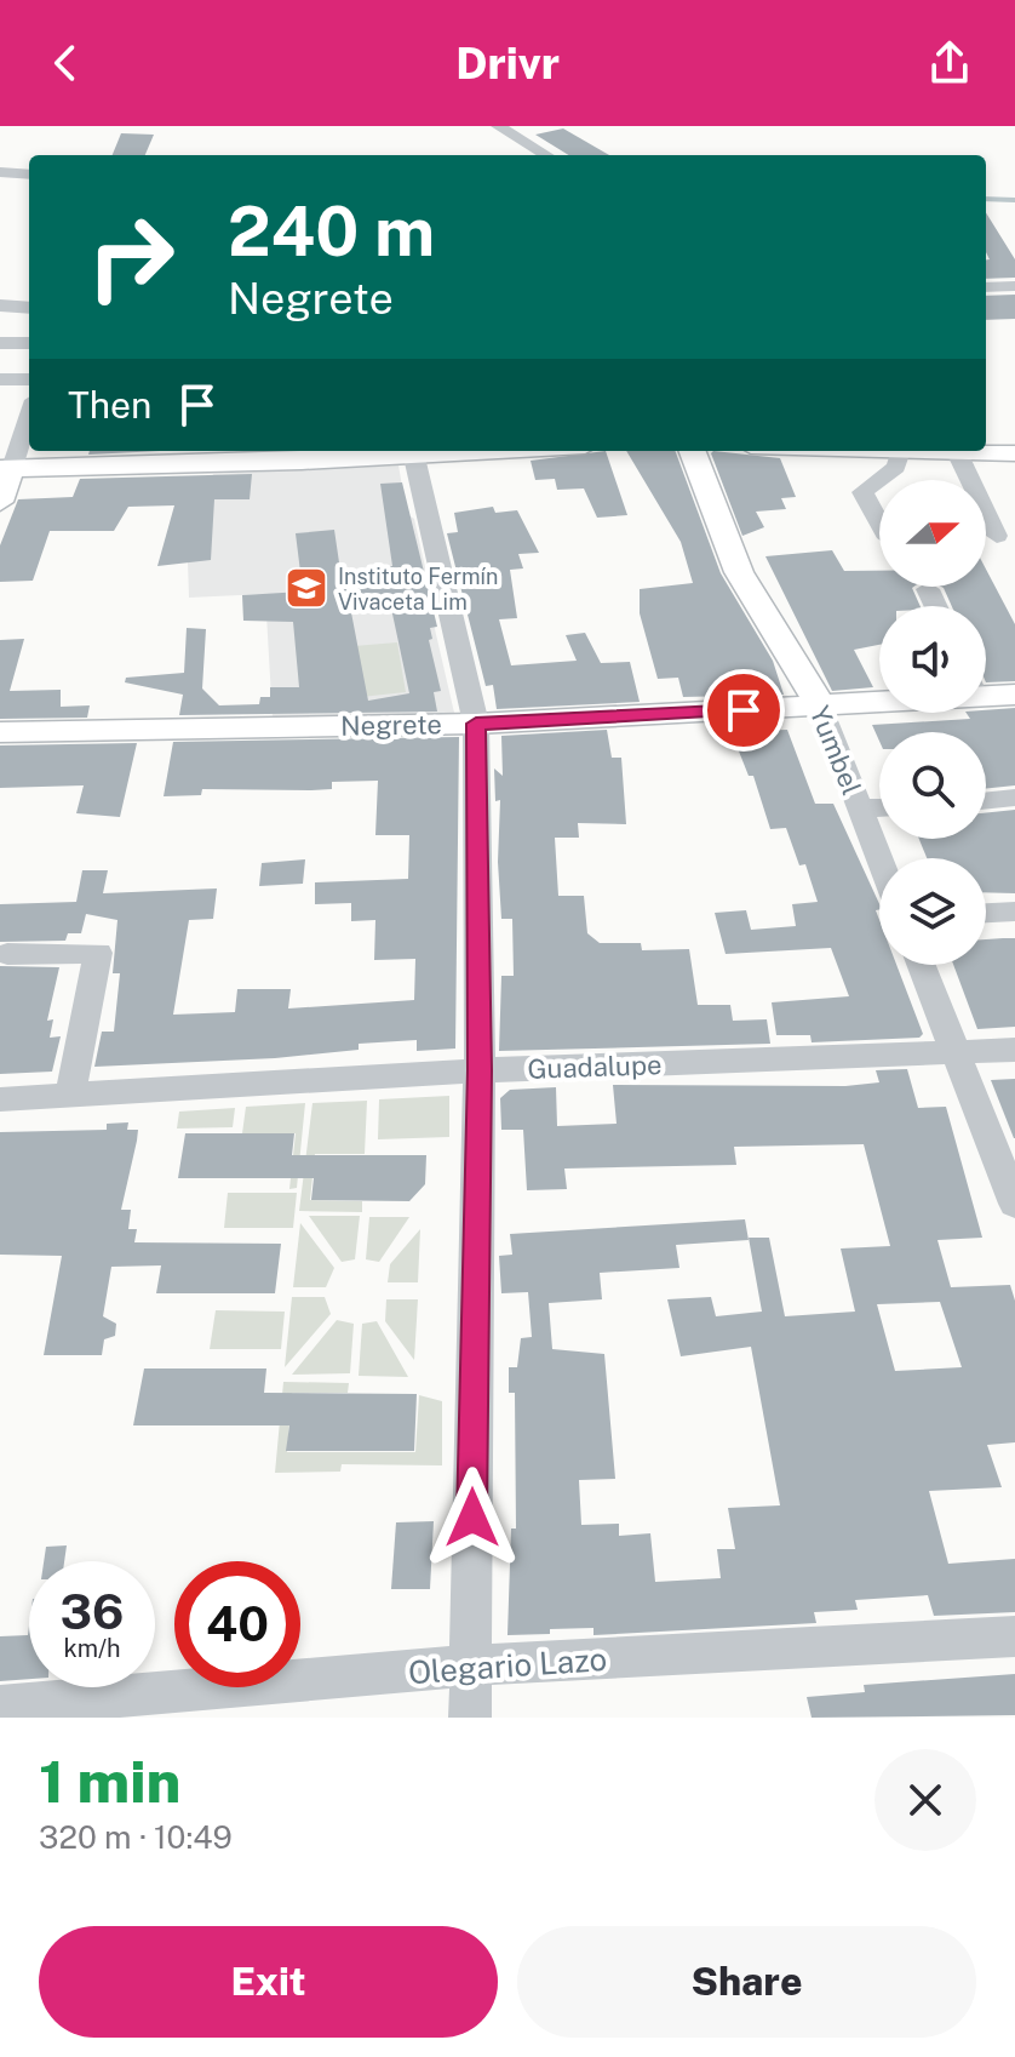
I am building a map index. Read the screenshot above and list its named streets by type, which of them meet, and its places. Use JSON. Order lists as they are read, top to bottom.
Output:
{
  "streets": {
    "main road": ["Negrete", "Yumbel"],
    "street": ["Guadalupe", "Olegario Lazo"]
  },
  "crossings": [
    ["Negrete", "Yumbel"]
  ],
  "places": {
    "school or university": ["Instituto Fermín Vivaceta Lim"]
  },
  "north": "right",
  "page": {
    "header": "Drivr",
    "turn": ["240 m", "Negrete"],
    "then": "Then",
    "speed": "36 km/h",
    "limit": "40",
    "heading": ["1 min", "320 m · 10:49"],
    "buttons": ["Exit", "Share"]
  }
}
